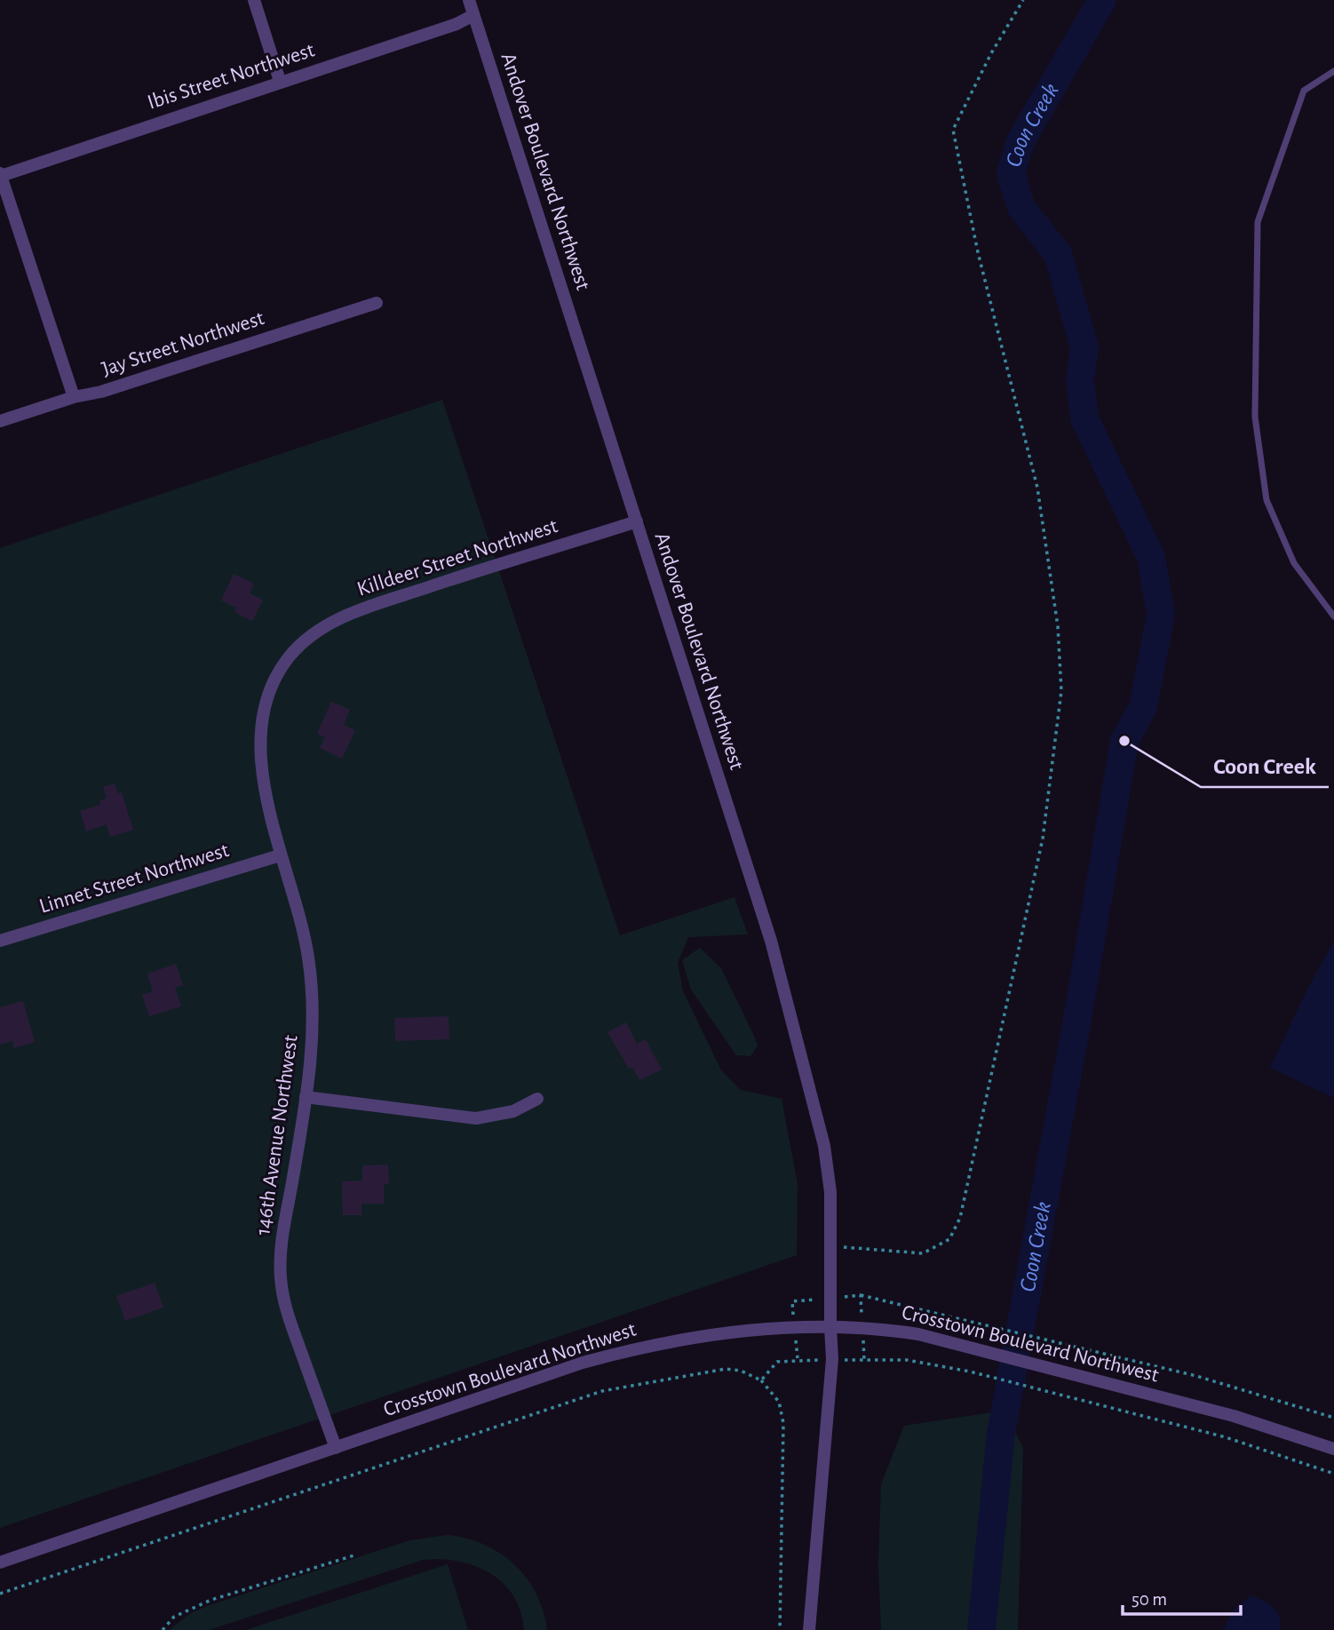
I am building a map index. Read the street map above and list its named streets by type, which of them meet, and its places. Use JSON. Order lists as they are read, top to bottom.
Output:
{
  "streets": {
    "street": [
      "Ibis Street Northwest",
      "Andover Boulevard Northwest",
      "Jay Street Northwest",
      "Killdeer Street Northwest",
      "Linnet Street Northwest",
      "146th Avenue Northwest",
      "Crosstown Boulevard Northwest"
    ]
  },
  "crossings": [
    ["Ibis Street Northwest", "Andover Boulevard Northwest"],
    ["Andover Boulevard Northwest", "Killdeer Street Northwest"],
    ["Andover Boulevard Northwest", "Crosstown Boulevard Northwest"],
    ["Killdeer Street Northwest", "146th Avenue Northwest"],
    ["Linnet Street Northwest", "146th Avenue Northwest"],
    ["146th Avenue Northwest", "Crosstown Boulevard Northwest"]
  ],
  "water": ["Coon Creek"],
  "places": ["Coon Creek"],
  "scale_bar": "50 m"
}
